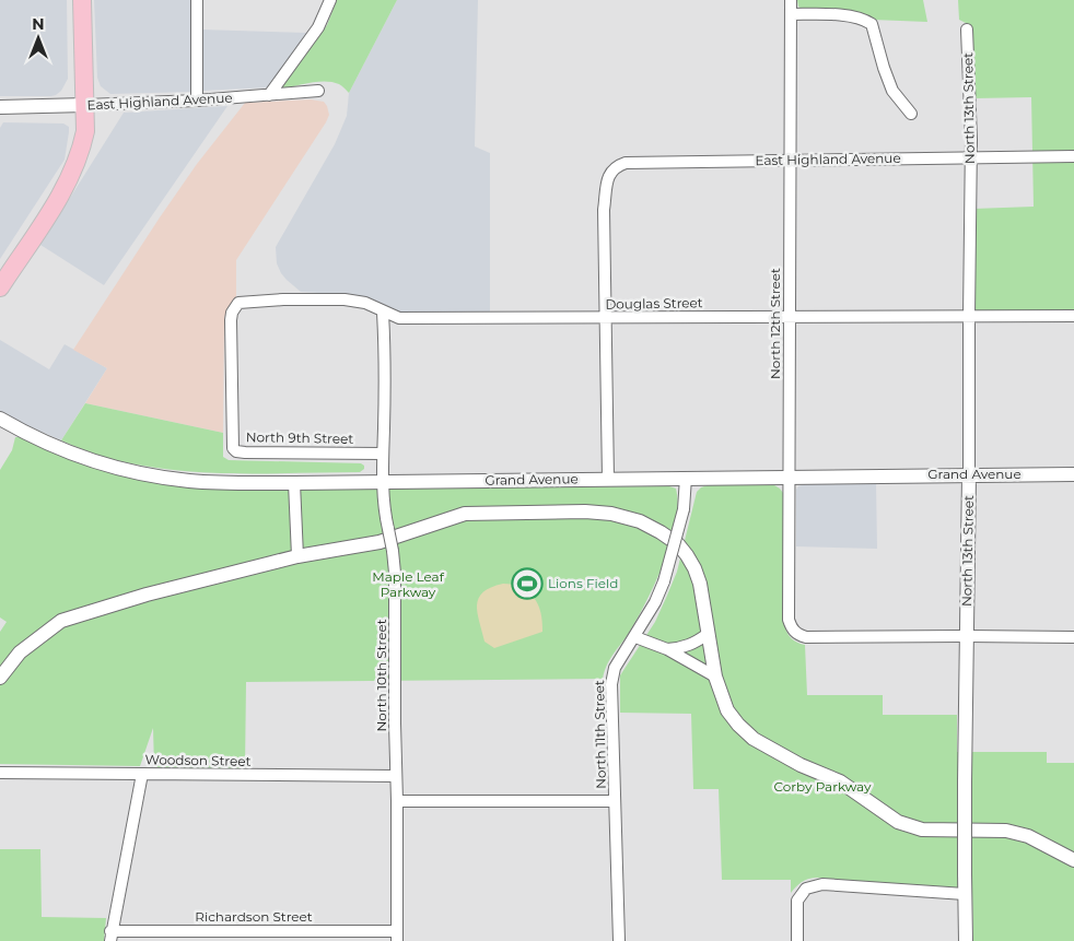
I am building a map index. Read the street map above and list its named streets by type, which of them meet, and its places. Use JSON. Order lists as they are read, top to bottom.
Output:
{
  "streets": {
    "street": [
      "East Highland Avenue",
      "North 13th Street",
      "Douglas Street",
      "North 12th Street",
      "North 9th Street",
      "Grand Avenue",
      "North 10th Street",
      "North 11th Street",
      "Woodson Street",
      "Richardson Street"
    ]
  },
  "crossings": [
    ["East Highland Avenue", "North 13th Street"],
    ["East Highland Avenue", "Douglas Street"],
    ["East Highland Avenue", "North 12th Street"],
    ["North 13th Street", "Douglas Street"],
    ["North 13th Street", "North 12th Street"],
    ["North 13th Street", "Grand Avenue"],
    ["Douglas Street", "North 12th Street"],
    ["Douglas Street", "North 9th Street"],
    ["Douglas Street", "North 10th Street"],
    ["North 12th Street", "Grand Avenue"],
    ["North 9th Street", "North 10th Street"],
    ["Grand Avenue", "North 10th Street"],
    ["Grand Avenue", "North 11th Street"],
    ["North 10th Street", "Woodson Street"],
    ["North 10th Street", "Richardson Street"]
  ],
  "parks": ["Maple Leaf Parkway", "Corby Parkway"],
  "places": {
    "sports": ["Lions Field"]
  },
  "north": "top"
}
